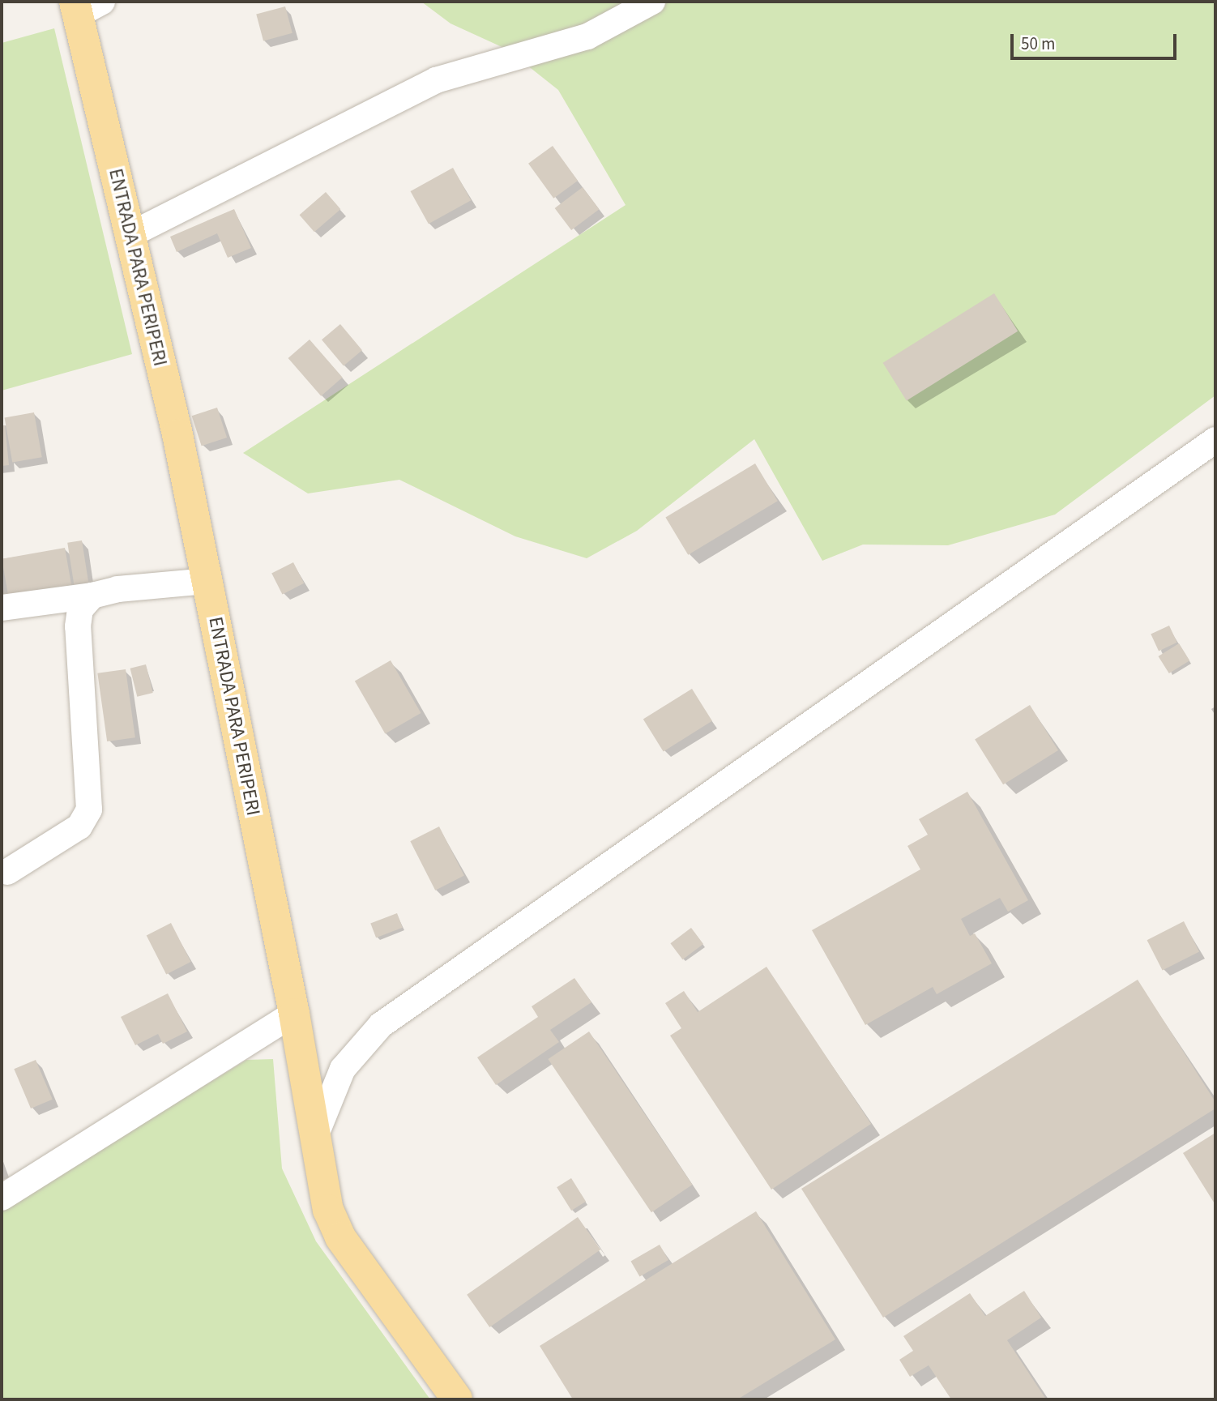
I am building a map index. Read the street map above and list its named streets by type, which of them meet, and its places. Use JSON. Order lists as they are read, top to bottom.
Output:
{
  "streets": {
    "main road": ["ENTRADA PARA PERIPERI"]
  },
  "scale_bar": "50 m"
}
